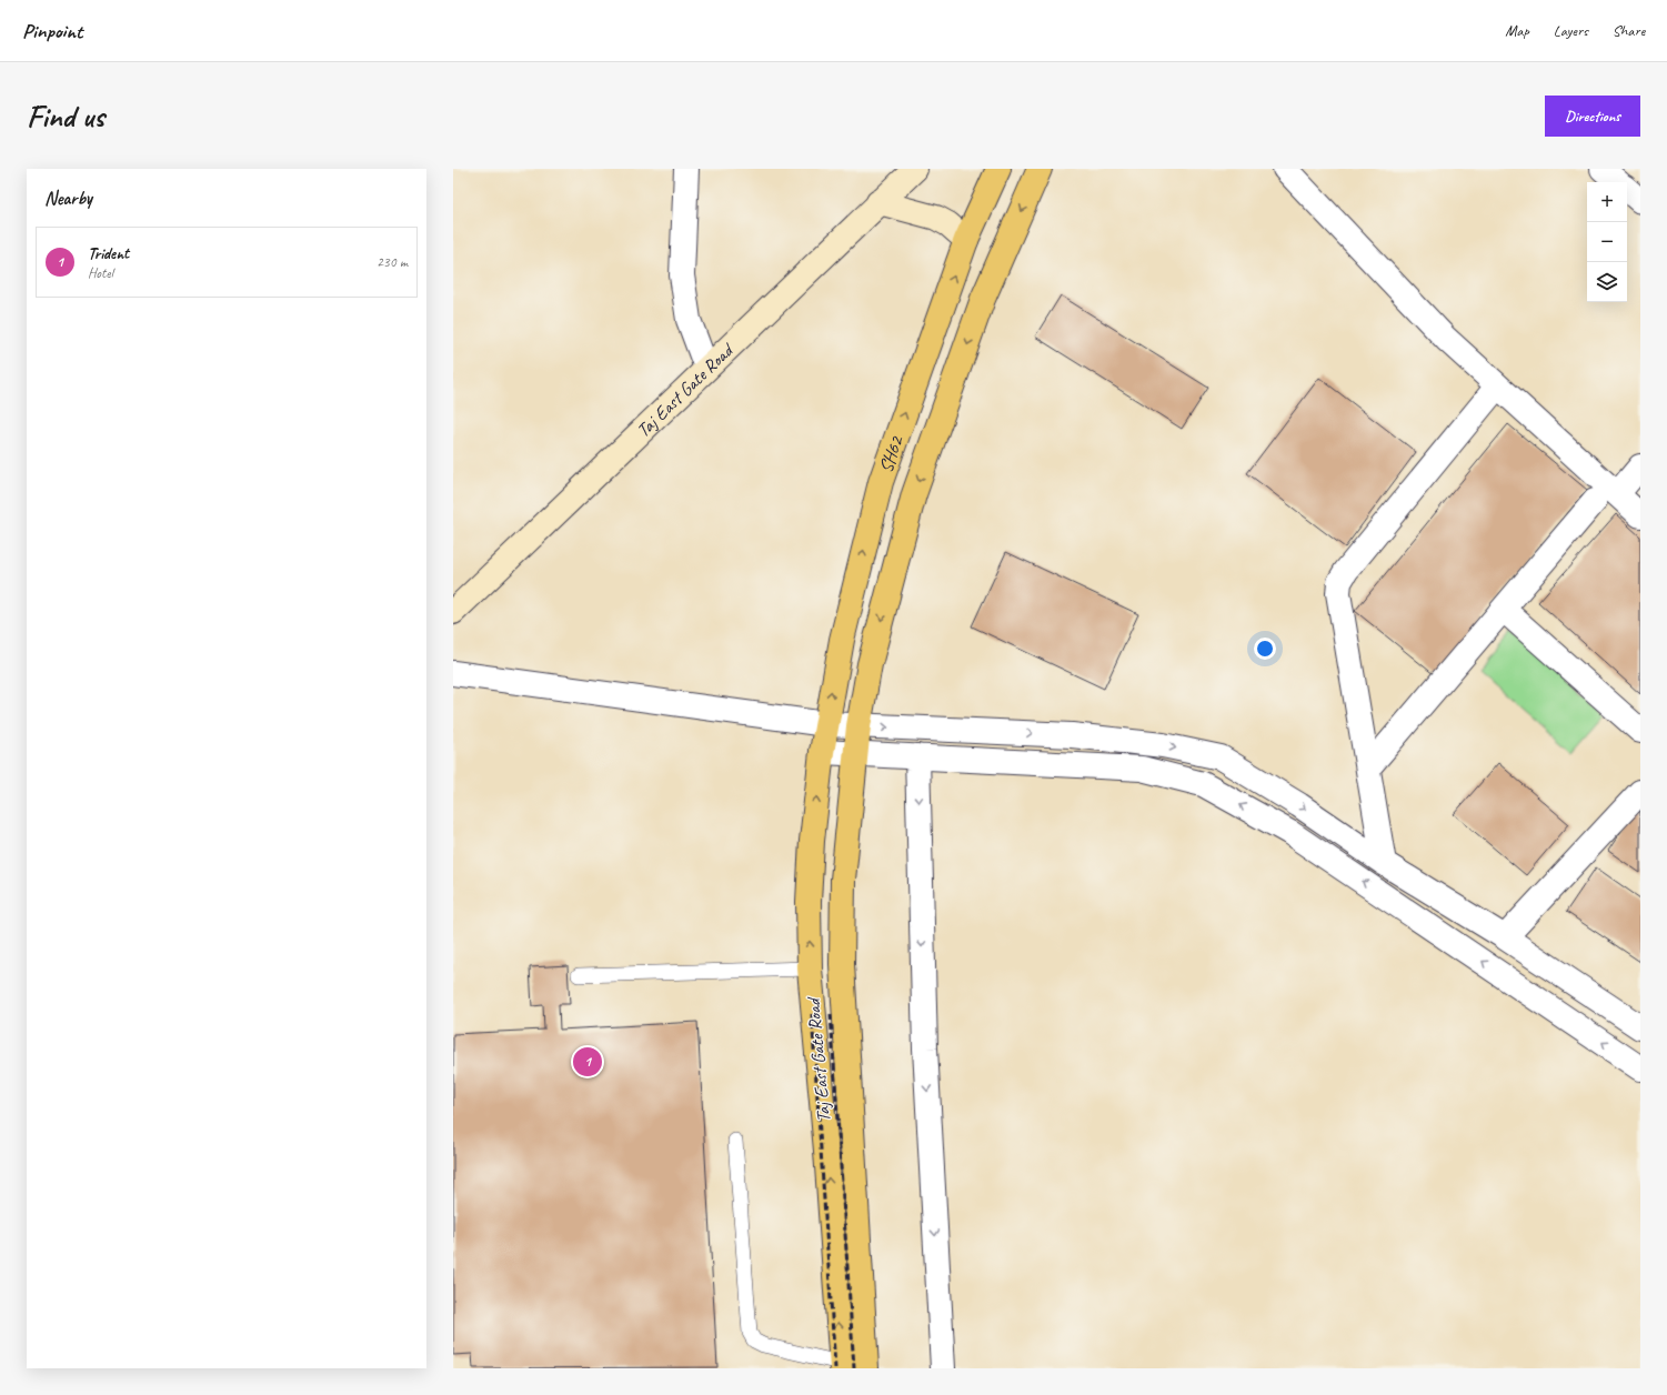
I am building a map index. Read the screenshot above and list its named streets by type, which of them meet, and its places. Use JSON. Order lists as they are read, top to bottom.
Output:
{
  "streets": {
    "main road": ["Taj East Gate Road", "SH62"]
  },
  "crossings": [
    ["Taj East Gate Road", "SH62"]
  ],
  "page": {
    "header": "Pinpoint",
    "nav": ["Map", "Layers", "Share"],
    "buttons": "Directions",
    "title": "Find us",
    "heading": "Nearby",
    "map_buttons": ["+", "−"],
    "list": [
      {
        "mark": "1",
        "name": "Trident",
        "note": "Hotel",
        "value": "230 m"
      }
    ],
    "pins": "1"
  }
}
